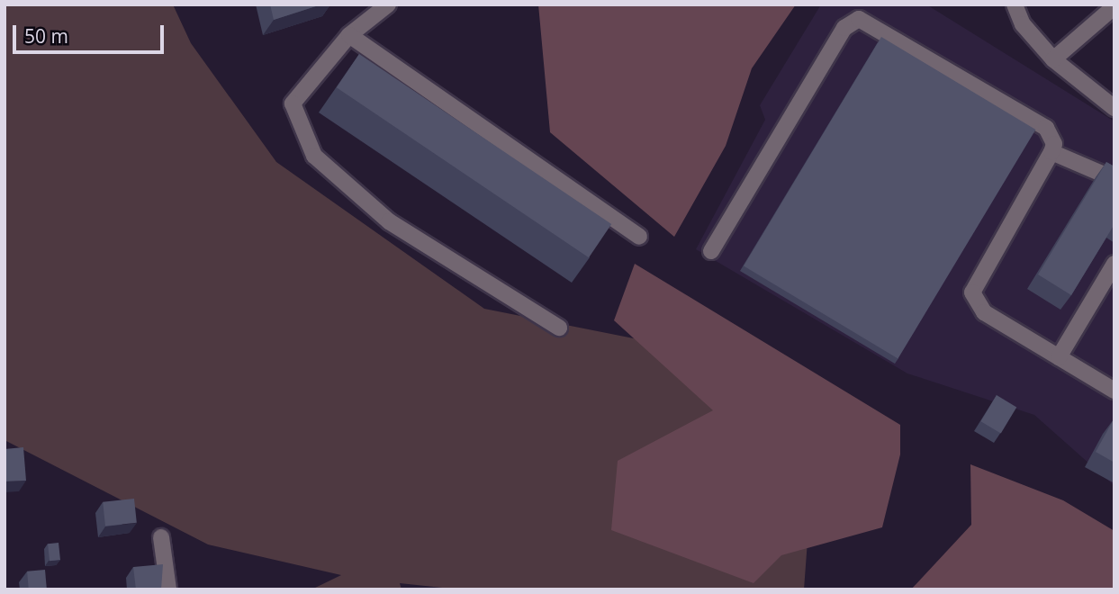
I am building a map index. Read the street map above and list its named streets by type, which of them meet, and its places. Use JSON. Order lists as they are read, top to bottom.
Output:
{
  "scale_bar": "50 m"
}
